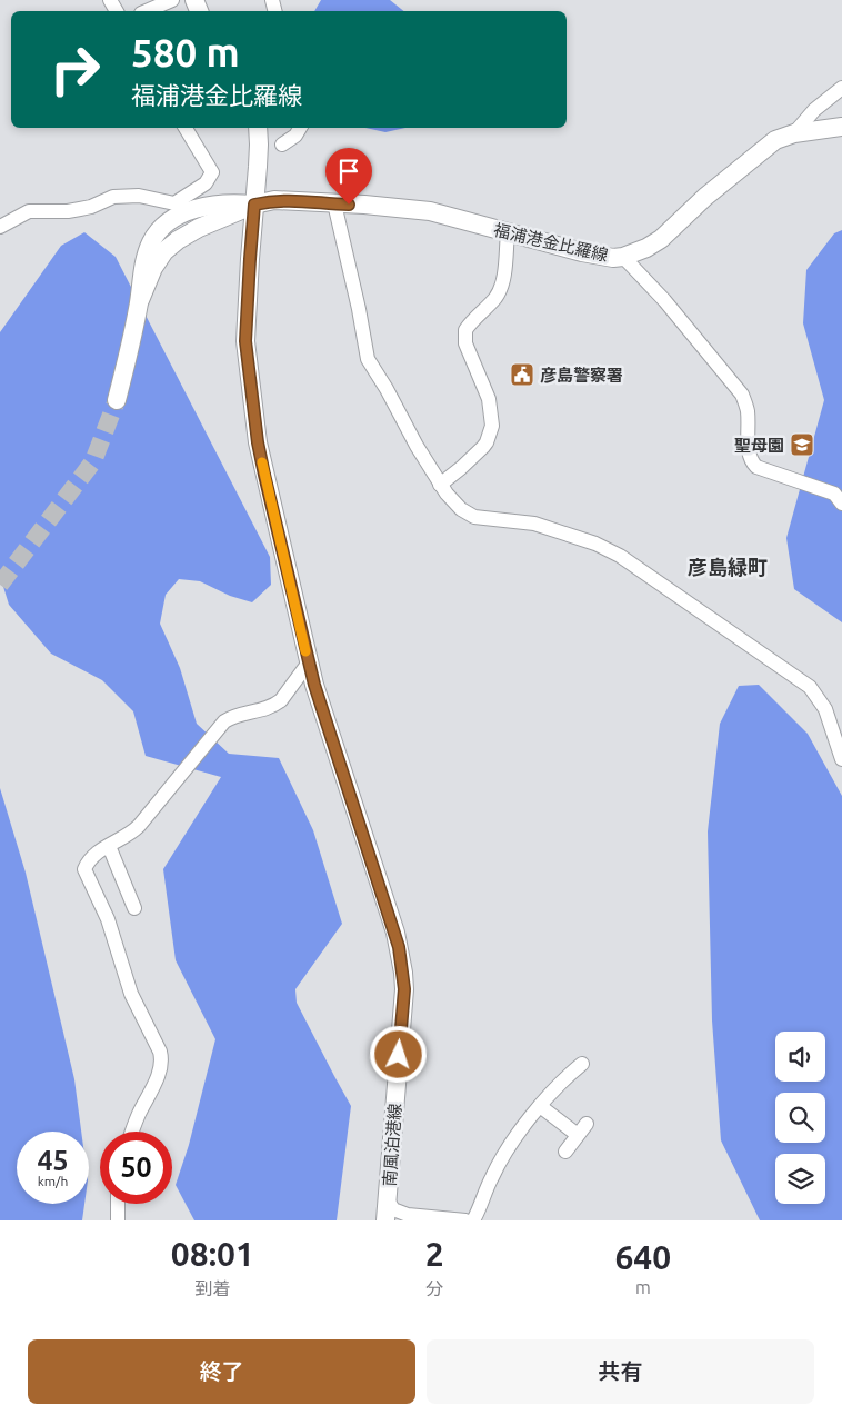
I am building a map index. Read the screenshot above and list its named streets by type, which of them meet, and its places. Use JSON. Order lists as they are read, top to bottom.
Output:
{
  "streets": {
    "main road": ["福浦港金比羅線", "南風泊港線"]
  },
  "crossings": [
    ["福浦港金比羅線", "南風泊港線"]
  ],
  "districts": ["彦島緑町"],
  "places": {
    "public building": ["彦島警察署"],
    "school or university": ["聖母園"]
  },
  "page": {
    "turn": ["580 m", "福浦港金比羅線"],
    "speed": "45 km/h",
    "limit": "50",
    "eta": [
      "08:01",
      "到着",
      "2",
      "分",
      "640",
      "m"
    ],
    "buttons": ["終了", "共有"]
  }
}
